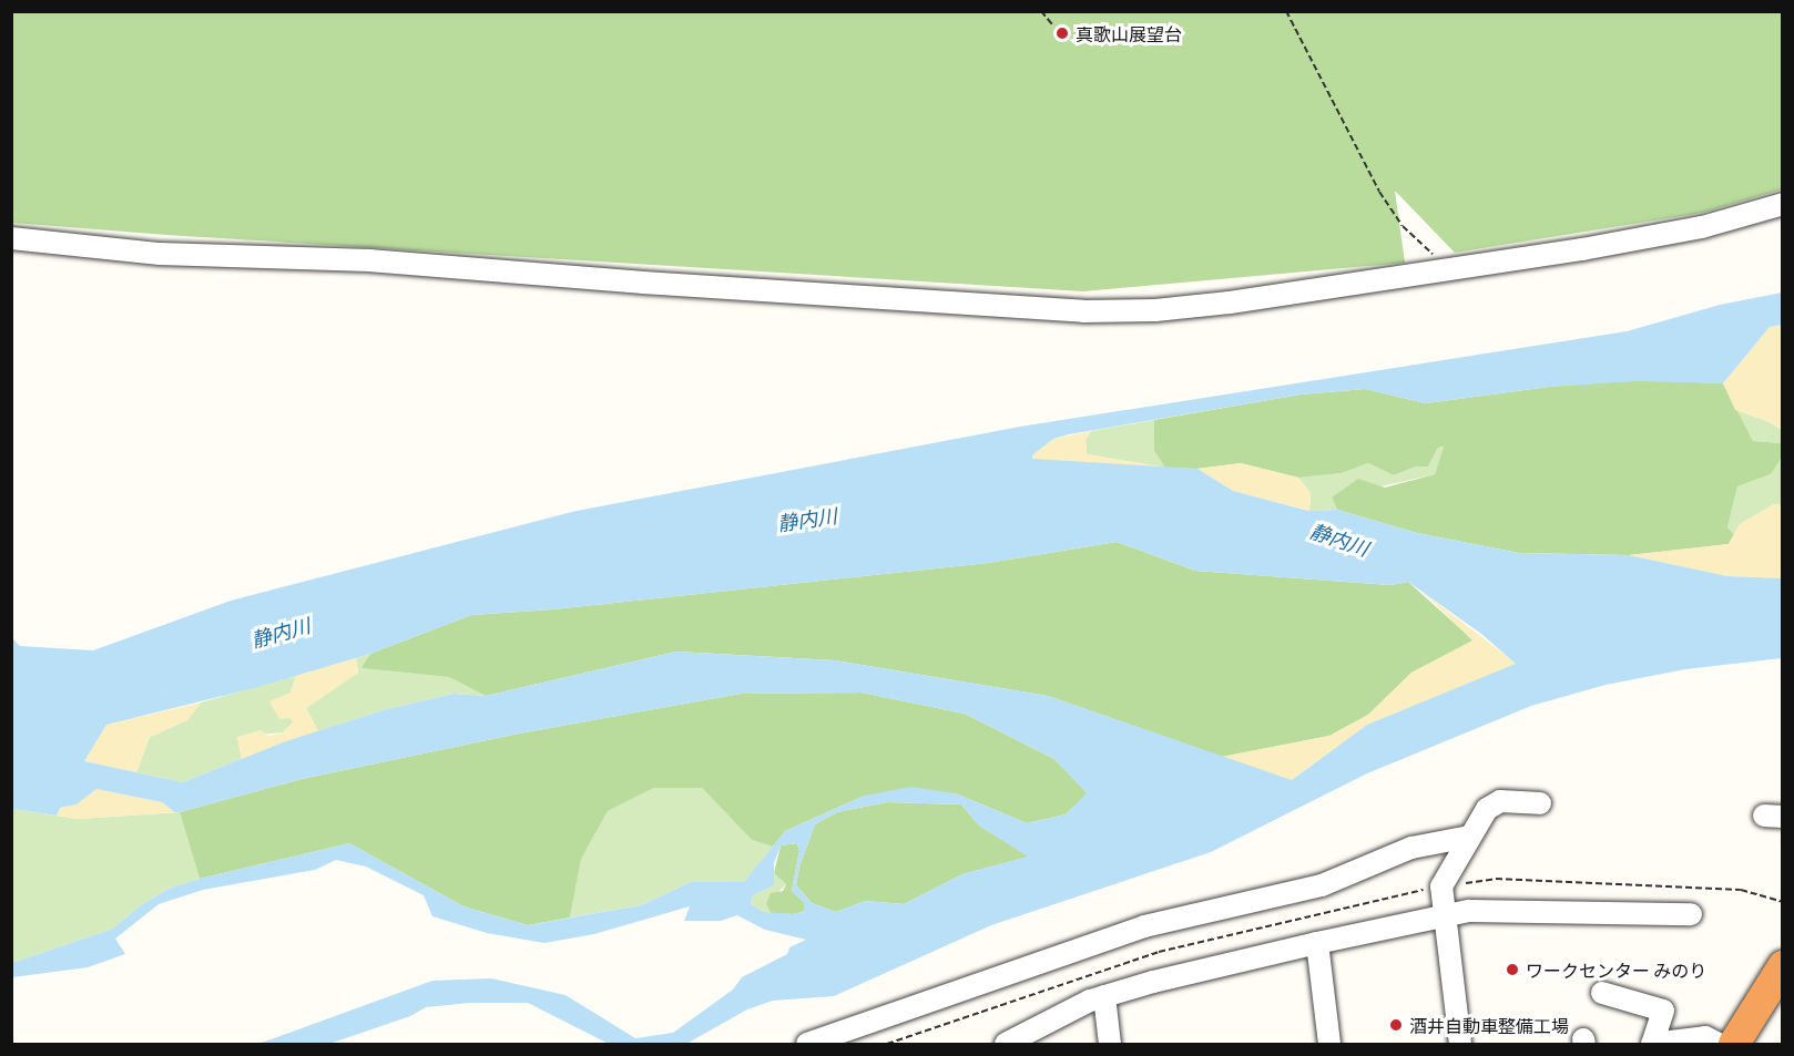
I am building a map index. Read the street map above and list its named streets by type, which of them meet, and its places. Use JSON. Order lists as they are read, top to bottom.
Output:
{
  "water": ["静内川"],
  "places": ["真歌山展望台", "ワークセンター みのり", "酒井自動車整備工場"]
}
